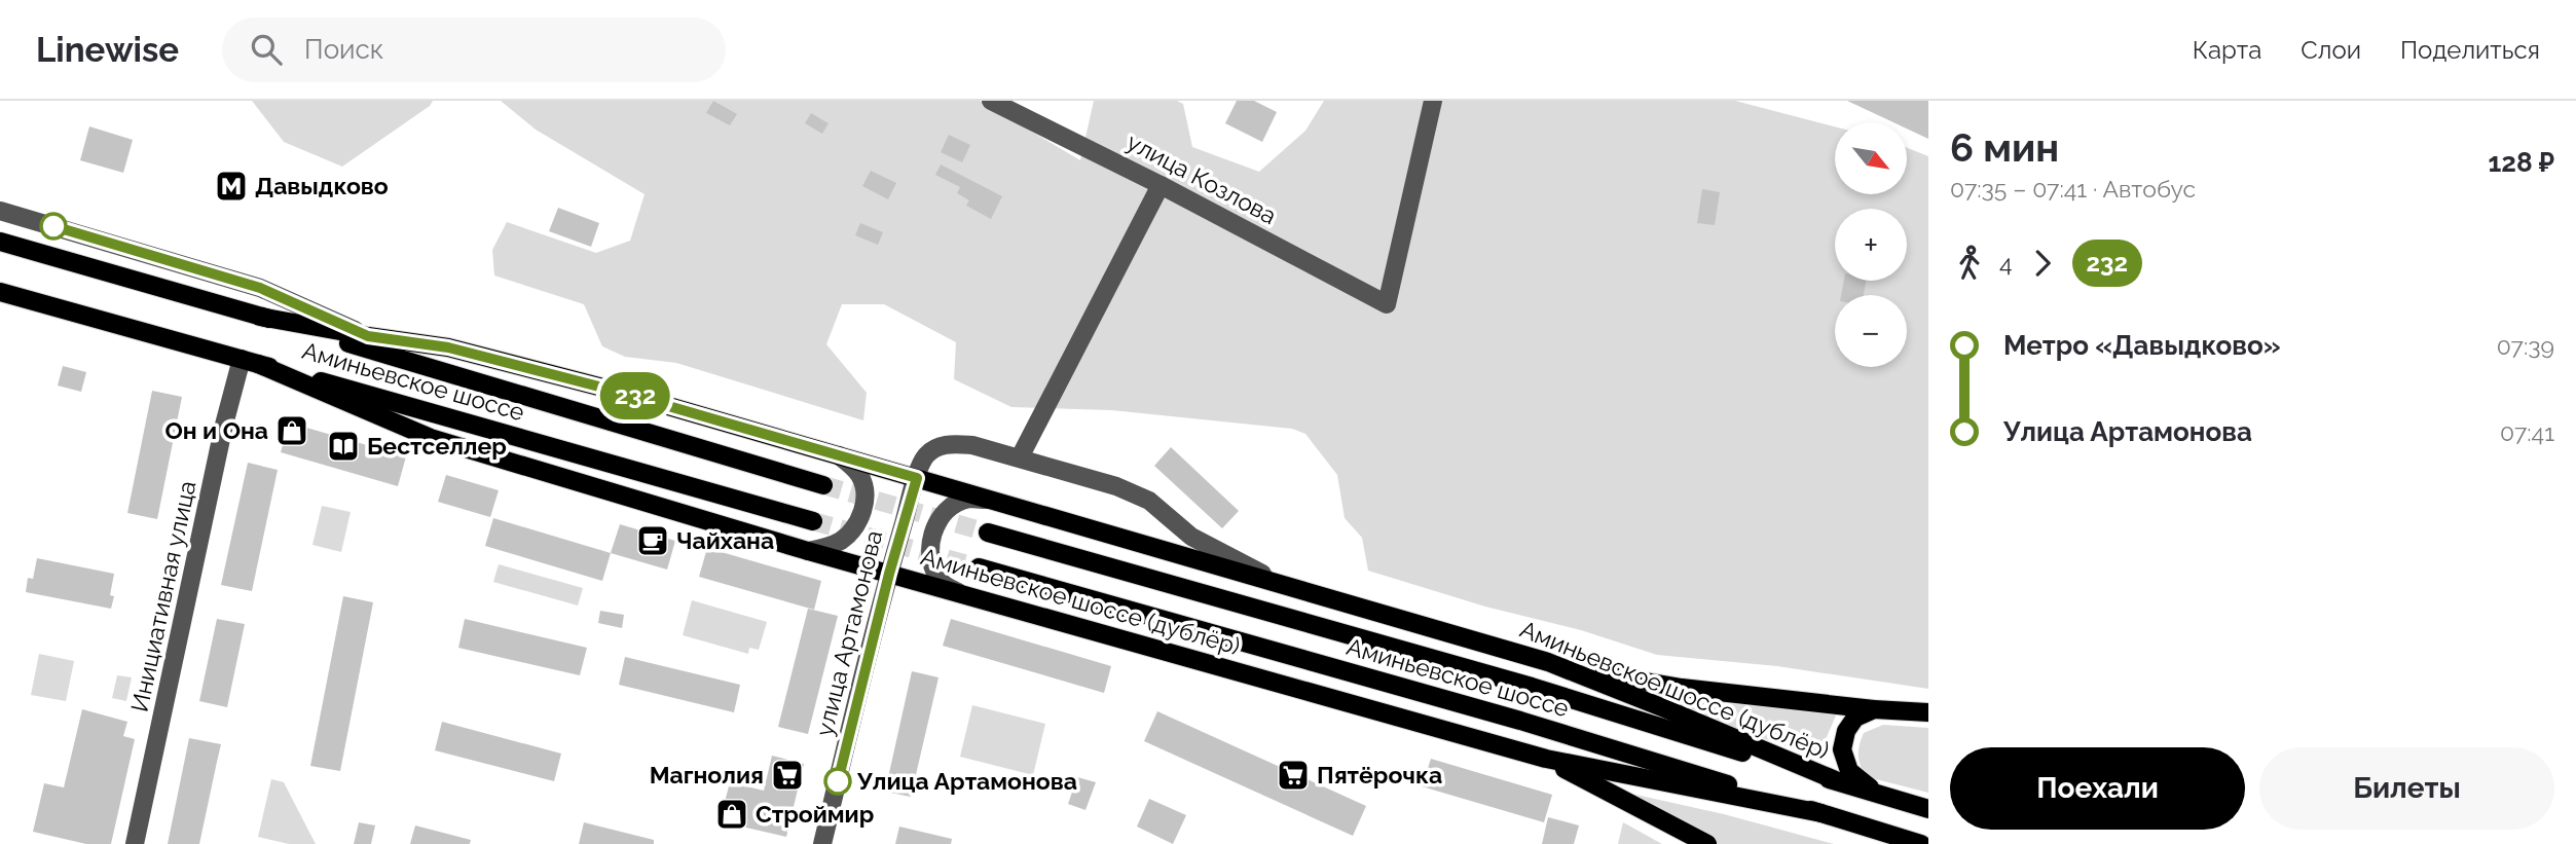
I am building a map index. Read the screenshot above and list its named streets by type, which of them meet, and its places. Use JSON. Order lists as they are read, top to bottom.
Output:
{
  "streets": {
    "main road": ["Аминьевское шоссе", "Аминьевское шоссе (дублёр)"],
    "street": ["улица Козлова", "Инициативная улица", "улица Артамонова"]
  },
  "crossings": [
    ["Аминьевское шоссе", "Инициативная улица"],
    ["Аминьевское шоссе", "Аминьевское шоссе (дублёр)"],
    ["Инициативная улица", "Аминьевское шоссе (дублёр)"],
    ["Аминьевское шоссе (дублёр)", "улица Артамонова"]
  ],
  "places": {
    "metro station": ["Давыдково"],
    "shop": ["Он и Она", "Строймир"],
    "library": ["Бестселлер"],
    "cafe": ["Чайхана"],
    "supermarket": ["Магнолия", "Пятёрочка"],
    "other": ["Улица Артамонова"]
  },
  "lines": ["bus line 232"],
  "north": "bottom right",
  "page": {
    "header": "Linewise",
    "search": "Поиск",
    "nav": ["Карта", "Слои", "Поделиться"],
    "on_map": "232",
    "heading": ["6 мин", "07:35 – 07:41 · Автобус", "128 ₽"],
    "map_buttons": ["+", "−"],
    "legs": ["4", "232"],
    "list": [
      {
        "name": "Метро «Давыдково»",
        "value": "07:39"
      },
      {
        "name": "Улица Артамонова",
        "value": "07:41"
      }
    ],
    "buttons": ["Поехали", "Билеты"]
  }
}
